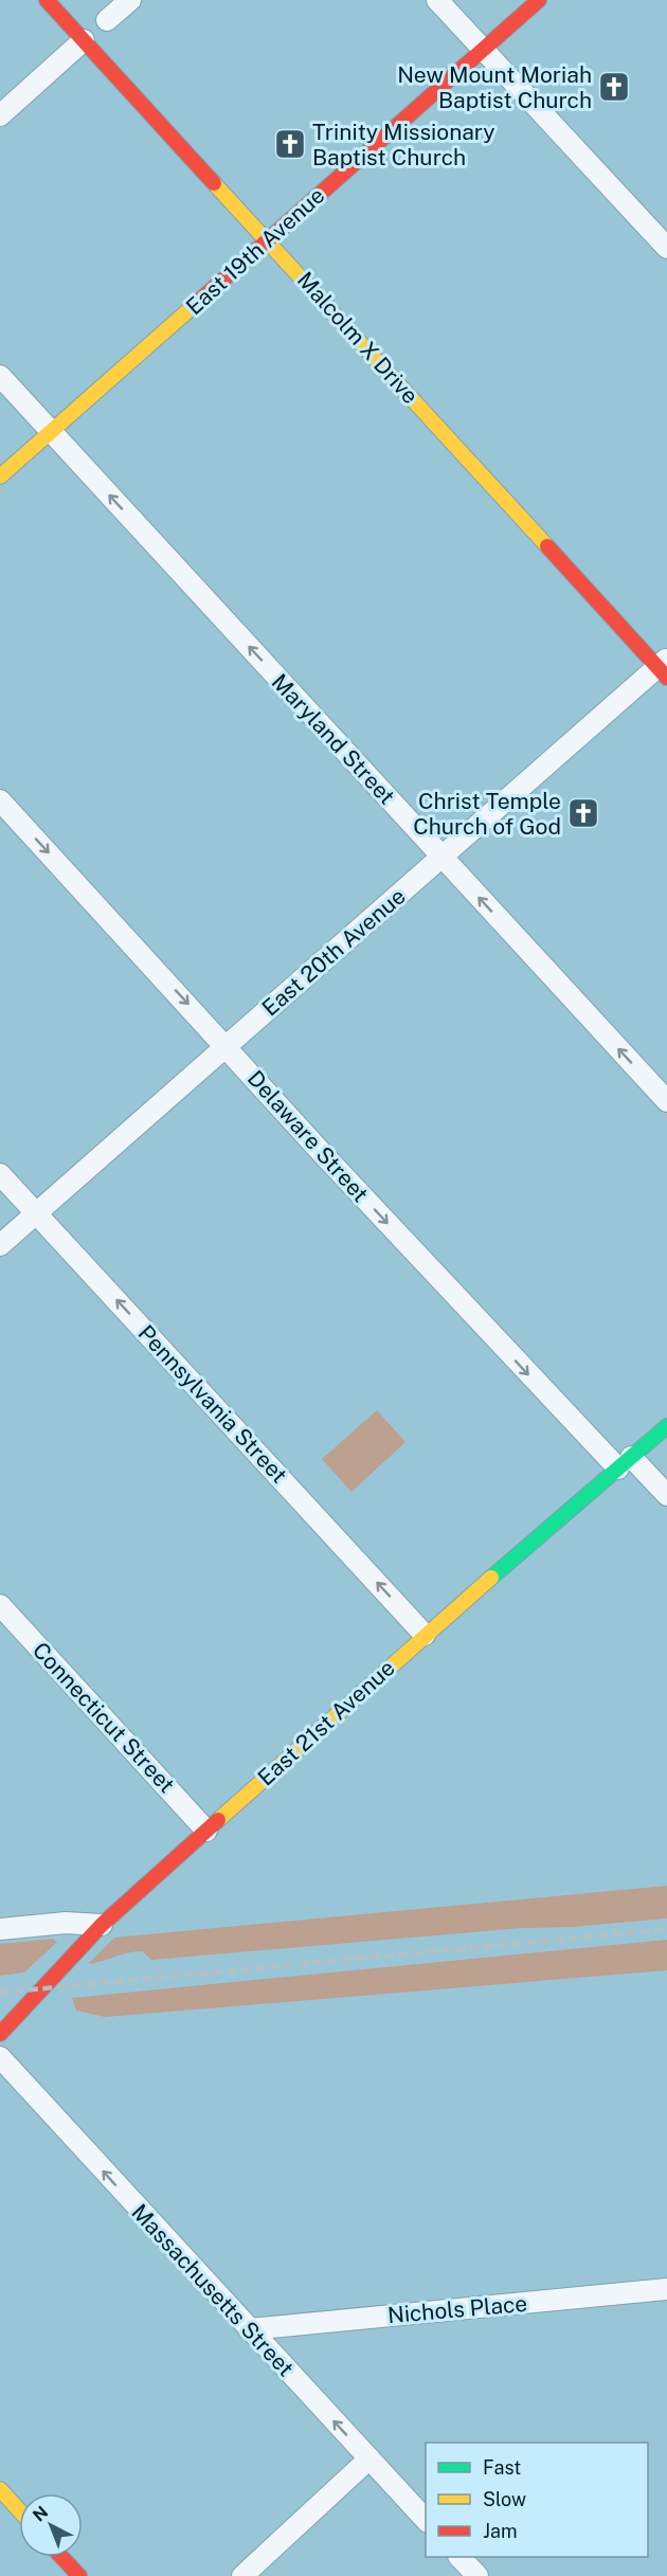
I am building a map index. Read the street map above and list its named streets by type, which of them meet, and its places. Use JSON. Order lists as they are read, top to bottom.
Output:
{
  "streets": {
    "street": [
      "East 19th Avenue",
      "Malcolm X Drive",
      "Maryland Street",
      "East 20th Avenue",
      "Delaware Street",
      "Pennsylvania Street",
      "Connecticut Street",
      "East 21st Avenue",
      "Massachusetts Street",
      "Nichols Place"
    ]
  },
  "crossings": [
    ["East 19th Avenue", "Malcolm X Drive"],
    ["East 19th Avenue", "Maryland Street"],
    ["Malcolm X Drive", "East 20th Avenue"],
    ["Maryland Street", "East 20th Avenue"],
    ["East 20th Avenue", "Delaware Street"],
    ["East 20th Avenue", "Pennsylvania Street"],
    ["Delaware Street", "East 21st Avenue"],
    ["Pennsylvania Street", "East 21st Avenue"],
    ["Connecticut Street", "East 21st Avenue"],
    ["Massachusetts Street", "Nichols Place"]
  ],
  "one_way": [
    "Maryland Street",
    "Delaware Street",
    "Pennsylvania Street",
    "Massachusetts Street"
  ],
  "places": {
    "church": ["New Mount Moriah Baptist Church", "Trinity Missionary Baptist Church", "Christ Temple Church of God"]
  },
  "legend": ["Fast", "Slow", "Jam"],
  "north": "top left"
}
